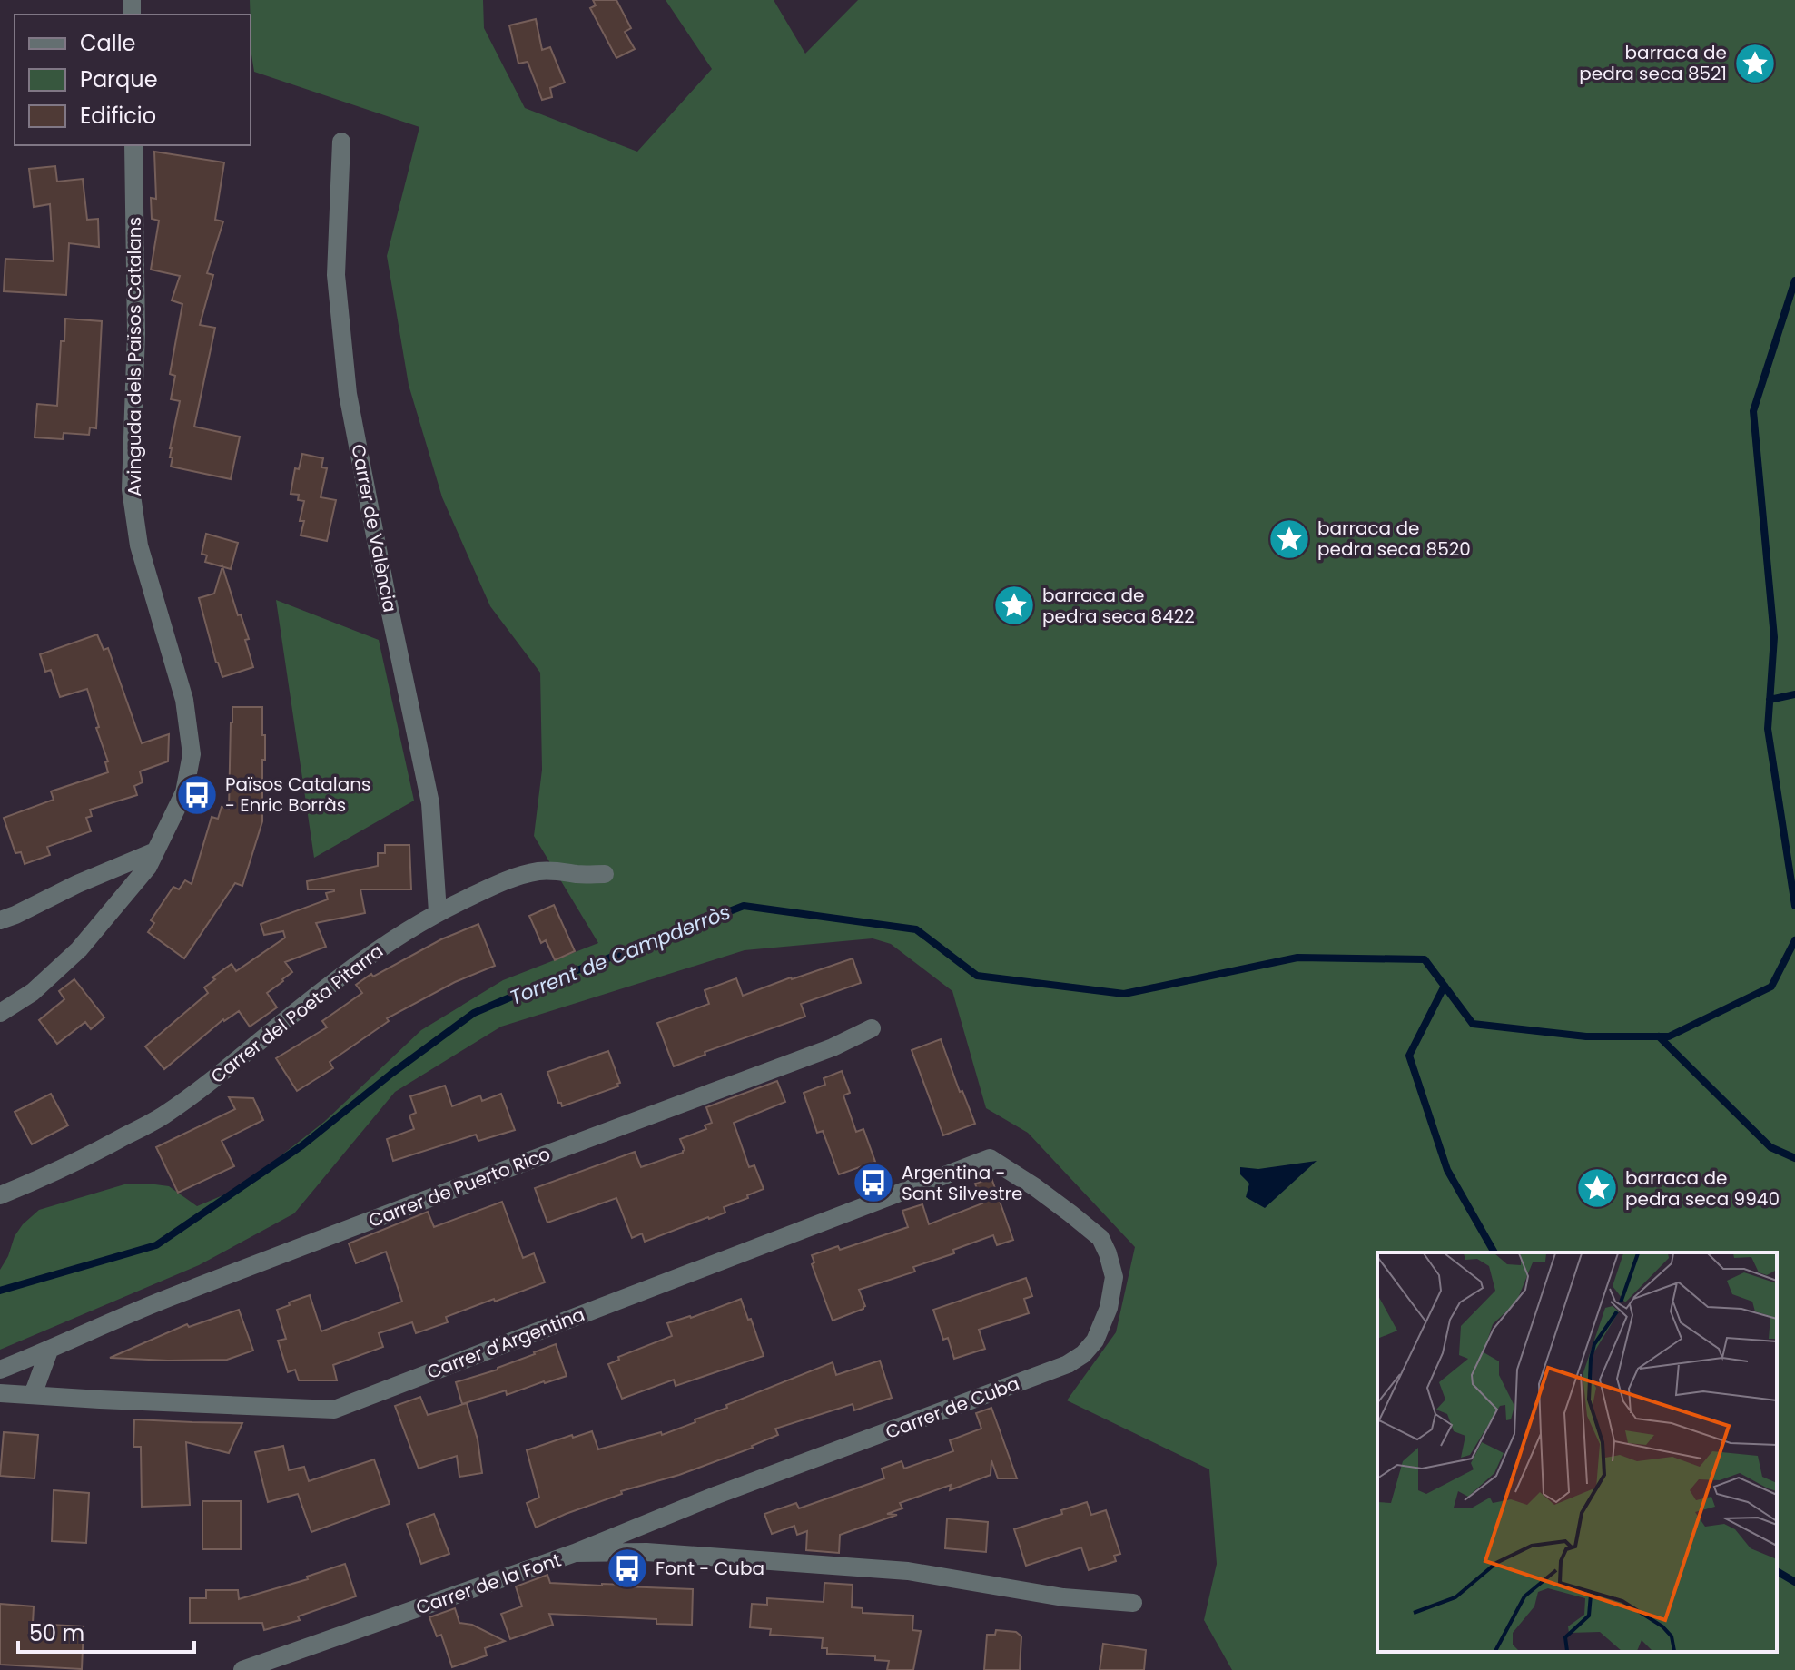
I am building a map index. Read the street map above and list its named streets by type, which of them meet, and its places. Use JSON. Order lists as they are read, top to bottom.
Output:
{
  "streets": {
    "street": [
      "Avinguda dels Països Catalans",
      "Carrer de València",
      "Carrer del Poeta Pitarra",
      "Carrer de Puerto Rico",
      "Carrer d'Argentina",
      "Carrer de Cuba",
      "Carrer de la Font"
    ]
  },
  "crossings": [
    ["Carrer de València", "Carrer del Poeta Pitarra"],
    ["Carrer d'Argentina", "Carrer de Cuba"],
    ["Carrer de Cuba", "Carrer de la Font"]
  ],
  "water": ["Torrent de Campderròs"],
  "places": {
    "place": [
      "barraca de pedra seca 8521",
      "barraca de pedra seca 8520",
      "barraca de pedra seca 8422",
      "barraca de pedra seca 9940"
    ],
    "bus stop": ["Països Catalans - Enric Borràs", "Argentina - Sant Silvestre", "Font - Cuba"]
  },
  "legend": ["Calle", "Parque", "Edificio"],
  "scale_bar": "50 m"
}
